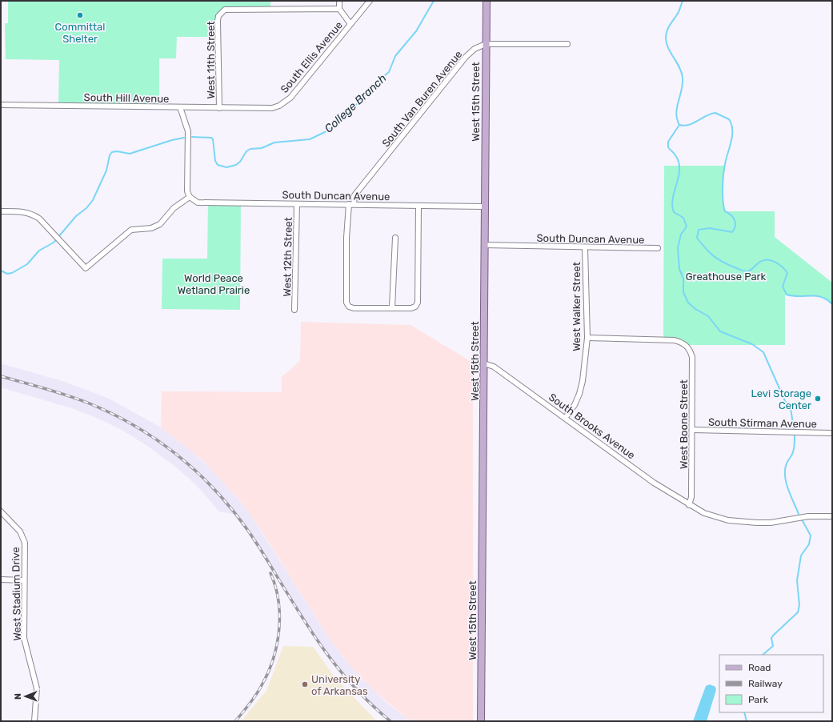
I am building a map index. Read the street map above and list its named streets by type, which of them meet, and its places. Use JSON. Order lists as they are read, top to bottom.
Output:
{
  "streets": {
    "main road": ["West 15th Street"],
    "street": [
      "South Ellis Avenue",
      "West 11th Street",
      "South Hill Avenue",
      "South Van Buren Avenue",
      "South Duncan Avenue",
      "West 12th Street",
      "West Walker Street",
      "South Stirman Avenue",
      "West Boone Street",
      "South Brooks Avenue",
      "West Stadium Drive"
    ]
  },
  "crossings": [
    ["South Ellis Avenue", "West 11th Street"],
    ["South Ellis Avenue", "South Hill Avenue"],
    ["South Hill Avenue", "South Duncan Avenue"],
    ["South Van Buren Avenue", "West 15th Street"],
    ["South Van Buren Avenue", "South Duncan Avenue"],
    ["West 15th Street", "South Duncan Avenue"],
    ["West 15th Street", "South Brooks Avenue"],
    ["South Duncan Avenue", "West 12th Street"],
    ["South Duncan Avenue", "West Walker Street"],
    ["West Walker Street", "West Boone Street"],
    ["West Walker Street", "South Brooks Avenue"],
    ["South Stirman Avenue", "West Boone Street"],
    ["West Boone Street", "South Brooks Avenue"]
  ],
  "water": ["College Branch"],
  "parks": ["Greathouse Park", "World Peace Wetland Prairie"],
  "places": ["Committal Shelter", "Levi Storage Center", "University of Arkansas"],
  "legend": ["Road", "Railway", "Park"],
  "north": "left"
}
